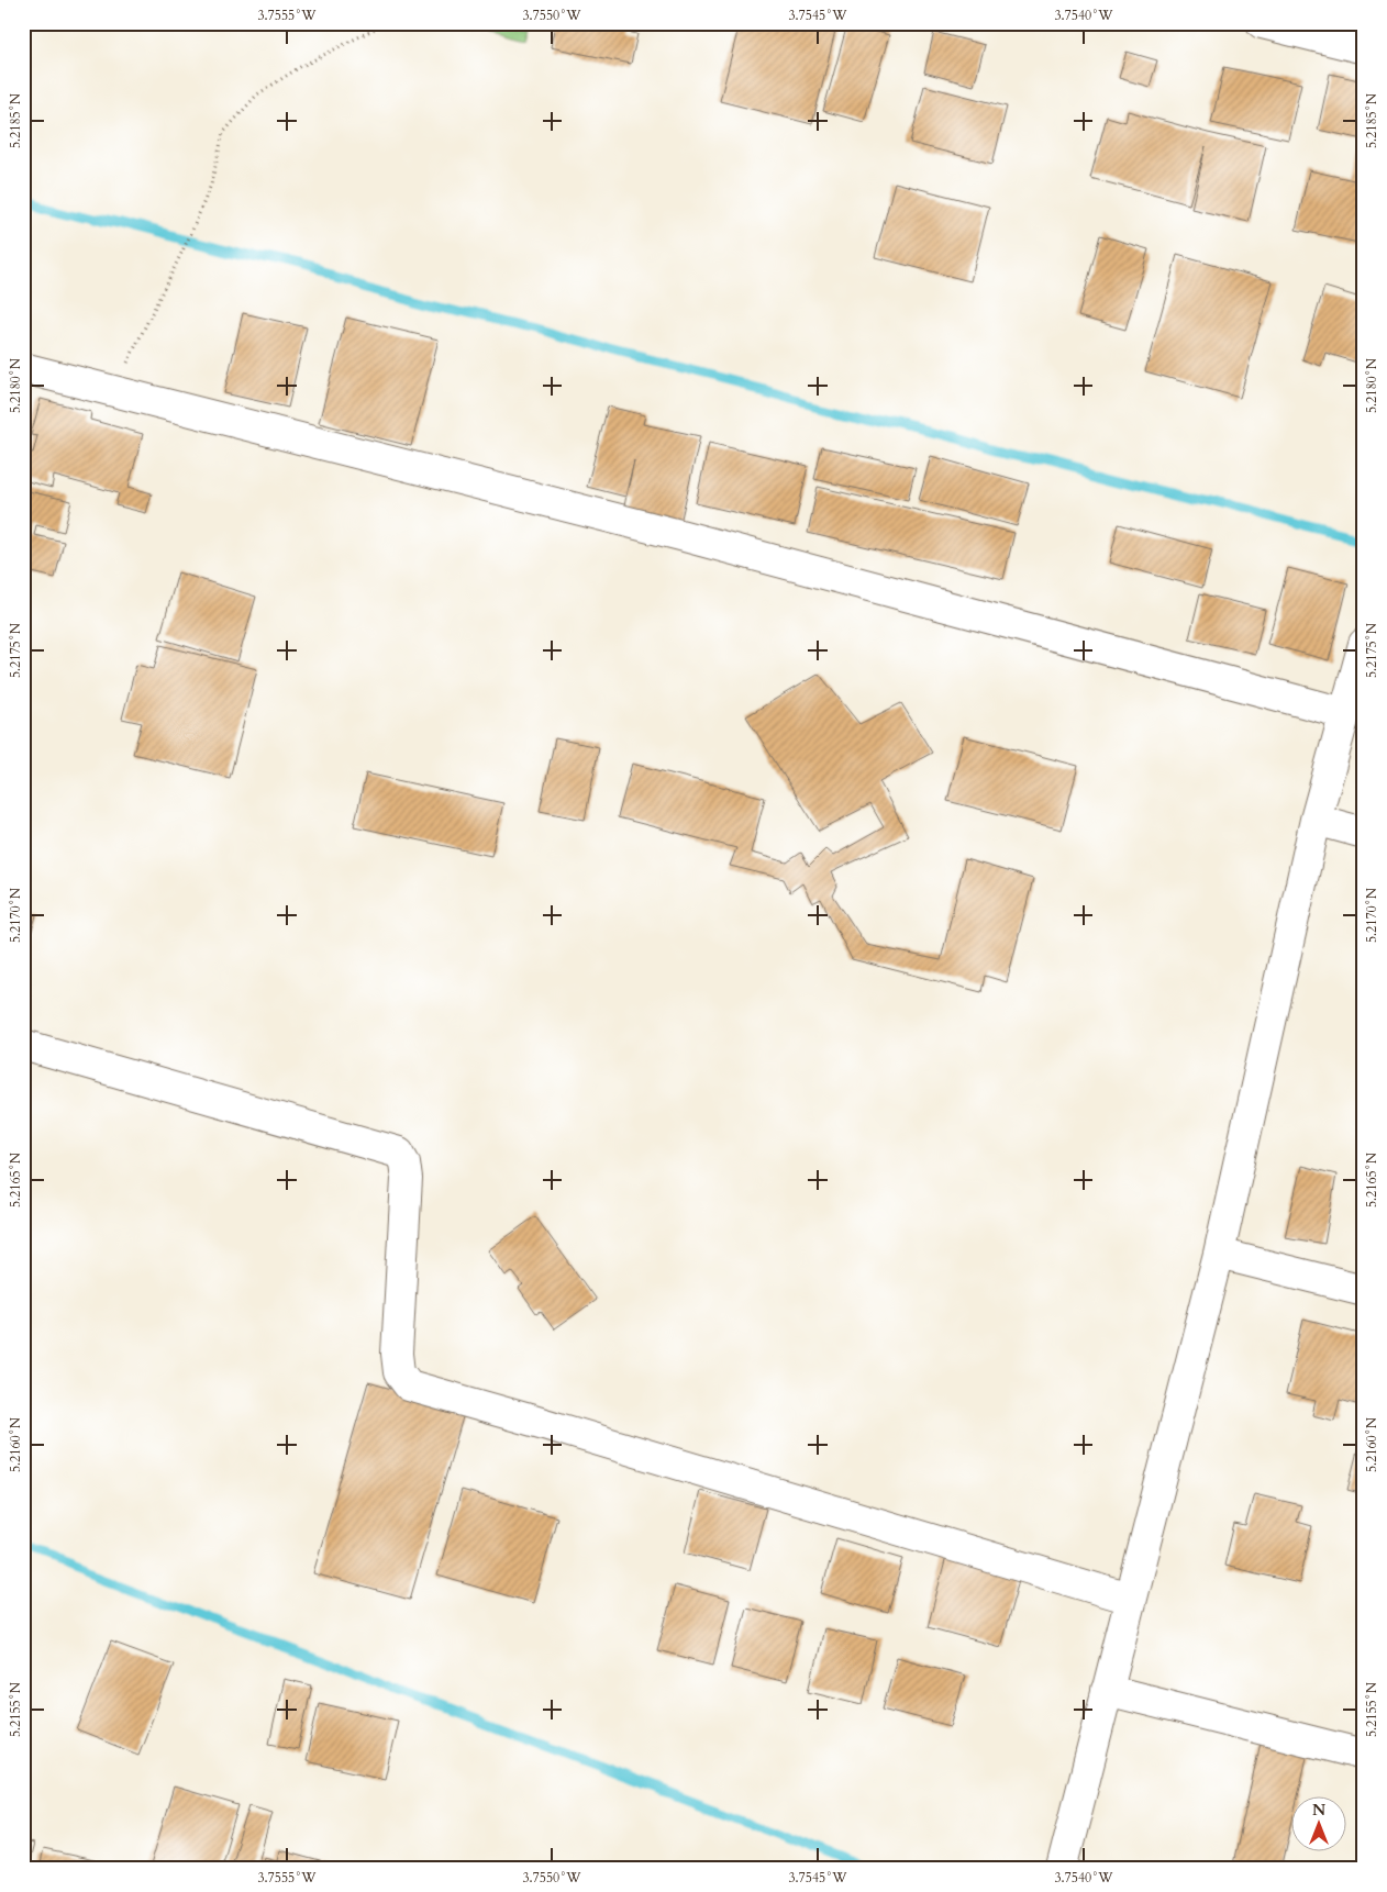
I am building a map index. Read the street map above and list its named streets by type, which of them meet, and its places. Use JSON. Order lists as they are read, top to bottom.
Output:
{
  "north": "top",
  "coordinates": [
    "3.7555°W",
    "3.7550°W",
    "3.7545°W",
    "3.7540°W",
    "5.2185°N",
    "5.2180°N",
    "5.2175°N",
    "5.2170°N",
    "5.2165°N",
    "5.2160°N",
    "5.2155°N"
  ]
}
